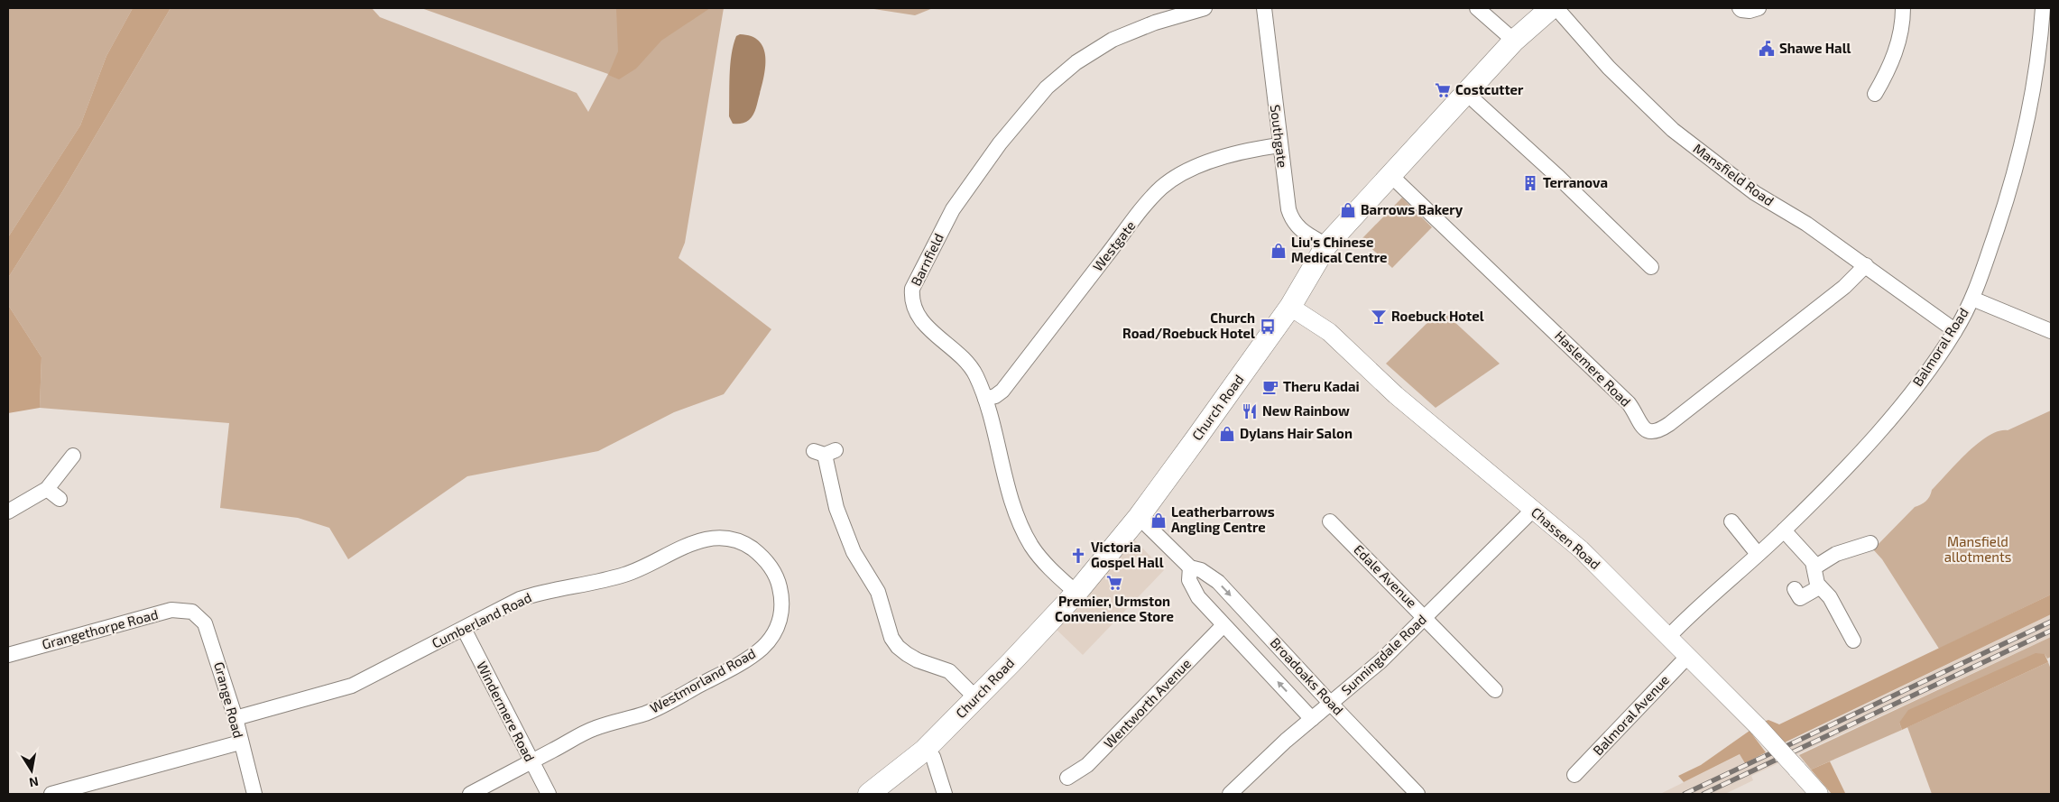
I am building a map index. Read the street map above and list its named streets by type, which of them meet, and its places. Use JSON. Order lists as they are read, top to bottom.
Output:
{
  "streets": {
    "main road": ["Church Road"],
    "street": [
      "Southgate",
      "Mansfield Road",
      "Westgate",
      "Barnfield",
      "Balmoral Road",
      "Haslemere Road",
      "Chassen Road",
      "Edale Avenue",
      "Cumberland Road",
      "Grangethorpe Road",
      "Sunningdale Road",
      "Broadoaks Road",
      "Westmorland Road",
      "Grange Road",
      "Wentworth Avenue",
      "Windermere Road",
      "Balmoral Avenue"
    ]
  },
  "crossings": [
    ["Southgate", "Westgate"],
    ["Southgate", "Church Road"],
    ["Mansfield Road", "Balmoral Road"],
    ["Mansfield Road", "Haslemere Road"],
    ["Westgate", "Barnfield"],
    ["Barnfield", "Church Road"],
    ["Balmoral Road", "Chassen Road"],
    ["Haslemere Road", "Church Road"],
    ["Church Road", "Chassen Road"],
    ["Church Road", "Broadoaks Road"],
    ["Chassen Road", "Sunningdale Road"],
    ["Chassen Road", "Balmoral Avenue"],
    ["Edale Avenue", "Sunningdale Road"],
    ["Cumberland Road", "Westmorland Road"],
    ["Cumberland Road", "Grange Road"],
    ["Cumberland Road", "Windermere Road"],
    ["Grangethorpe Road", "Grange Road"],
    ["Sunningdale Road", "Broadoaks Road"],
    ["Broadoaks Road", "Wentworth Avenue"],
    ["Westmorland Road", "Windermere Road"]
  ],
  "parks": ["Mansfield allotments"],
  "places": {
    "public building": ["Shawe Hall"],
    "supermarket": ["Costcutter", "Premier, Urmston Convenience Store"],
    "building": ["Terranova"],
    "shop": [
      "Barrows Bakery",
      "Liu's Chinese Medical Centre",
      "Dylans Hair Salon",
      "Leatherbarrows Angling Centre"
    ],
    "bar": ["Roebuck Hotel"],
    "bus stop": ["Church Road/Roebuck Hotel"],
    "cafe": ["Theru Kadai"],
    "restaurant": ["New Rainbow"],
    "church": ["Victoria Gospel Hall"]
  },
  "north": "bottom"
}
